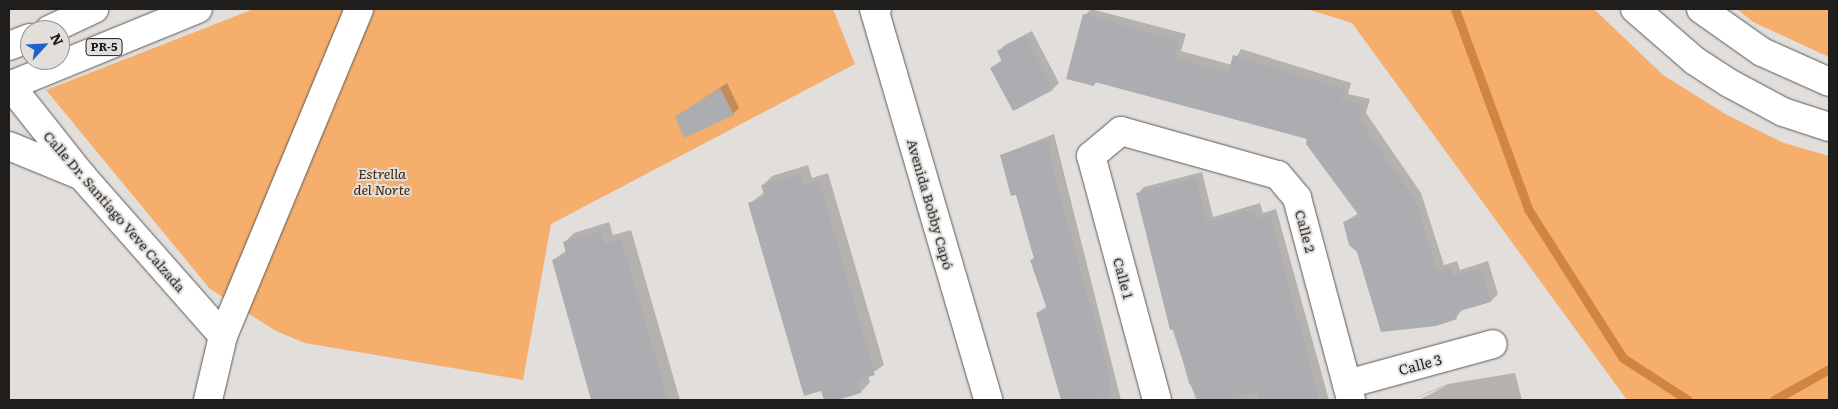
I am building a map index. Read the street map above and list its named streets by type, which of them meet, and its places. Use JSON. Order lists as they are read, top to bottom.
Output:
{
  "streets": {
    "main road": [
      "PR-5",
      "Avenida Bobby Capó",
      "Calle Dr. Santiago Veve Calzada",
      "Calle 2",
      "Calle 1",
      "Calle 3"
    ]
  },
  "crossings": [
    ["PR-5", "Calle Dr. Santiago Veve Calzada"],
    ["Calle 2", "Calle 1"],
    ["Calle 2", "Calle 3"]
  ],
  "parks": ["Estrella del Norte"],
  "north": "top right"
}
